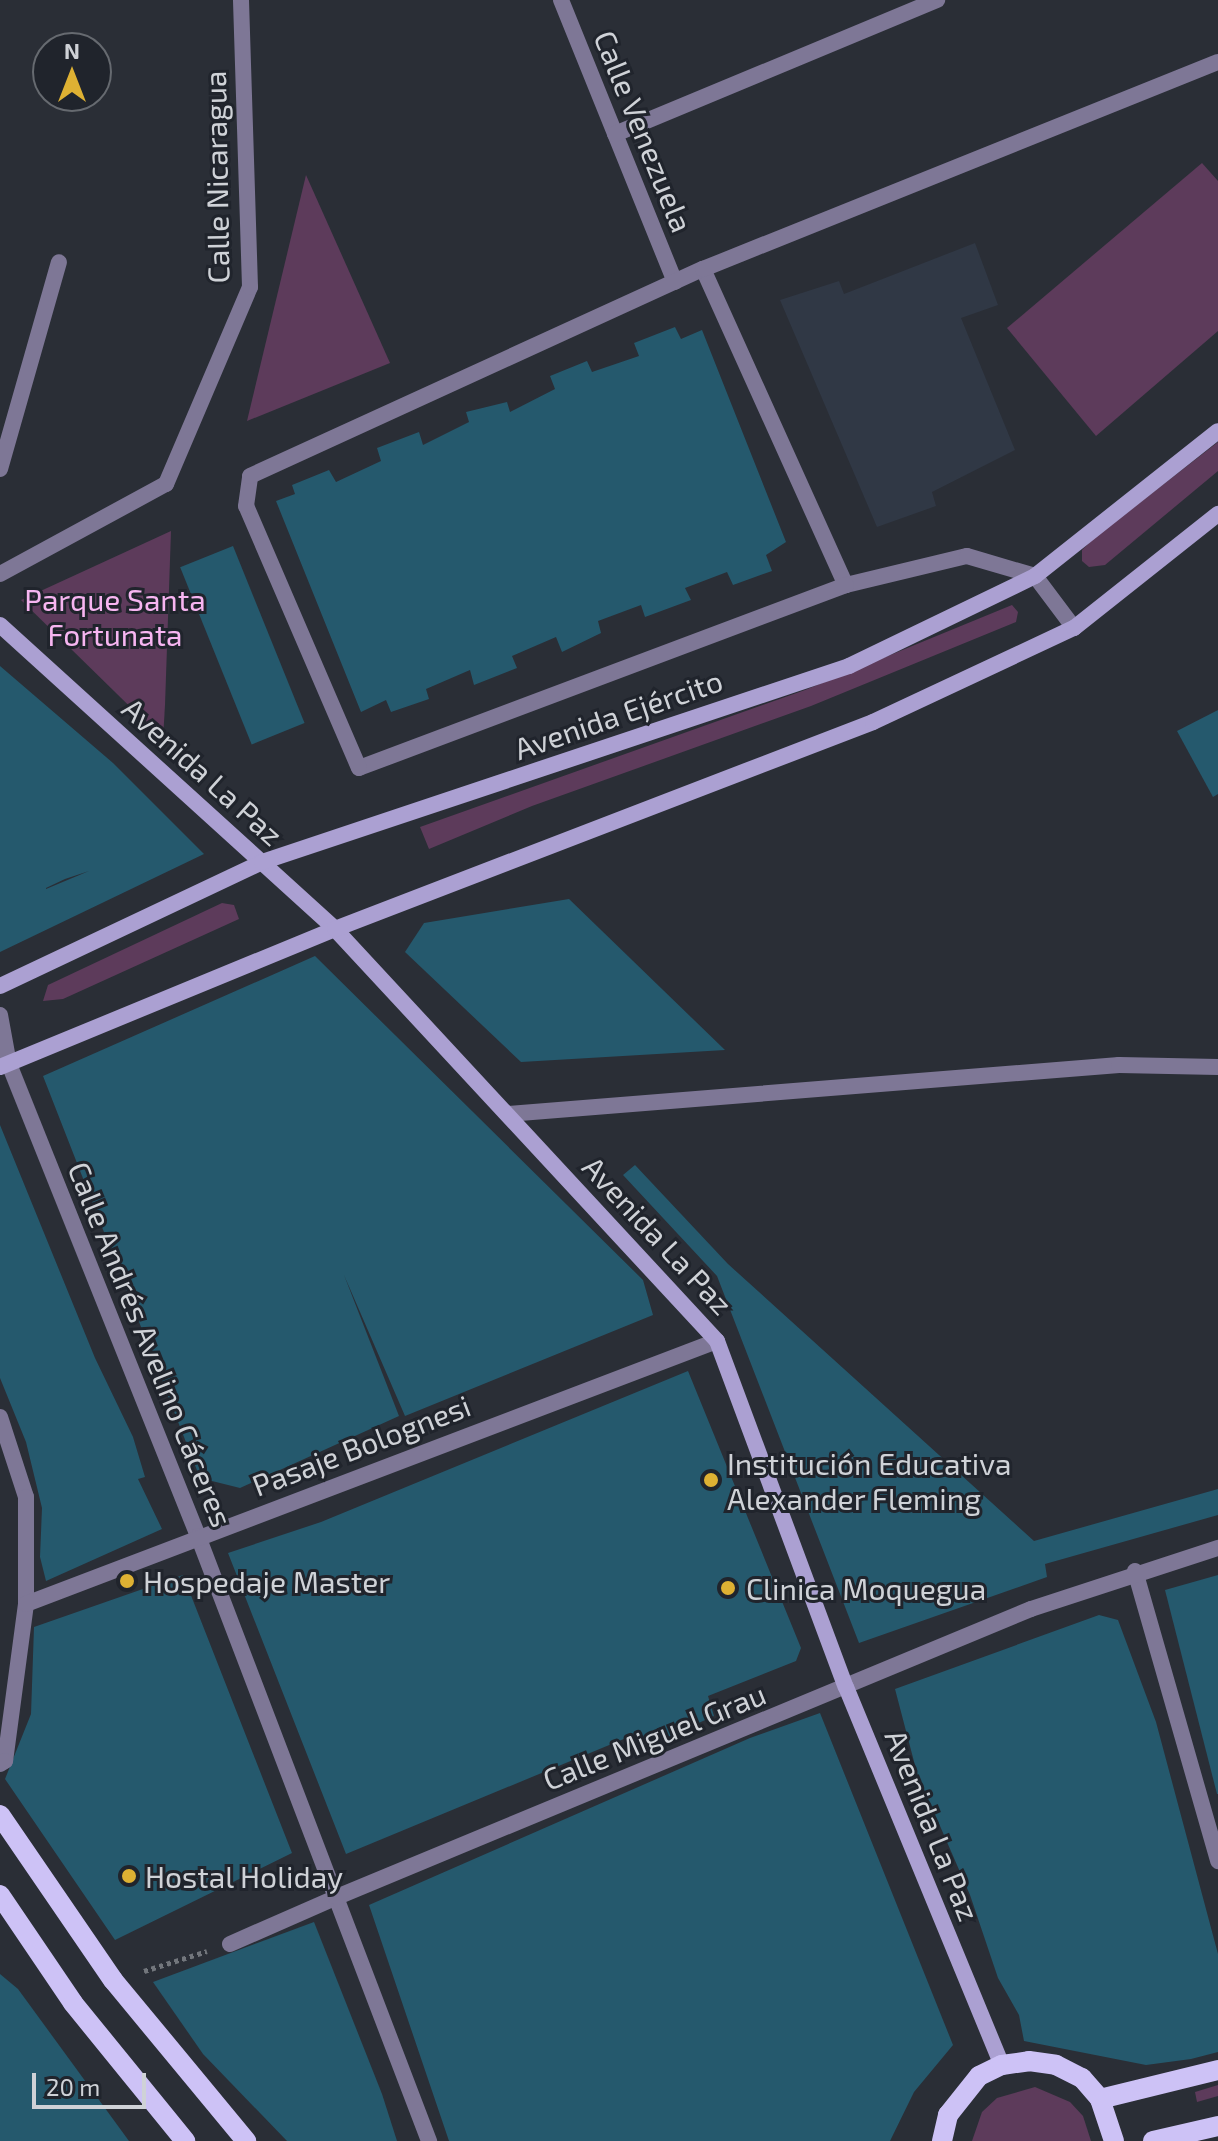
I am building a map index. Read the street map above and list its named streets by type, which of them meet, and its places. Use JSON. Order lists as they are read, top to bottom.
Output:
{
  "streets": {
    "main road": ["Avenida Ejército", "Avenida La Paz"],
    "street": [
      "Calle Venezuela",
      "Calle Nicaragua",
      "Calle Andrés Avelino Cáceres",
      "Pasaje Bolognesi",
      "Calle Miguel Grau"
    ]
  },
  "crossings": [
    ["Avenida Ejército", "Avenida La Paz"],
    ["Avenida La Paz", "Pasaje Bolognesi"],
    ["Avenida La Paz", "Calle Miguel Grau"],
    ["Calle Andrés Avelino Cáceres", "Pasaje Bolognesi"],
    ["Calle Andrés Avelino Cáceres", "Calle Miguel Grau"]
  ],
  "parks": ["Parque Santa Fortunata"],
  "places": [
    "Institución Educativa Alexander Fleming",
    "Hospedaje Master",
    "Clinica Moquegua",
    "Hostal Holiday"
  ],
  "scale_bar": "20 m",
  "north": "top"
}
